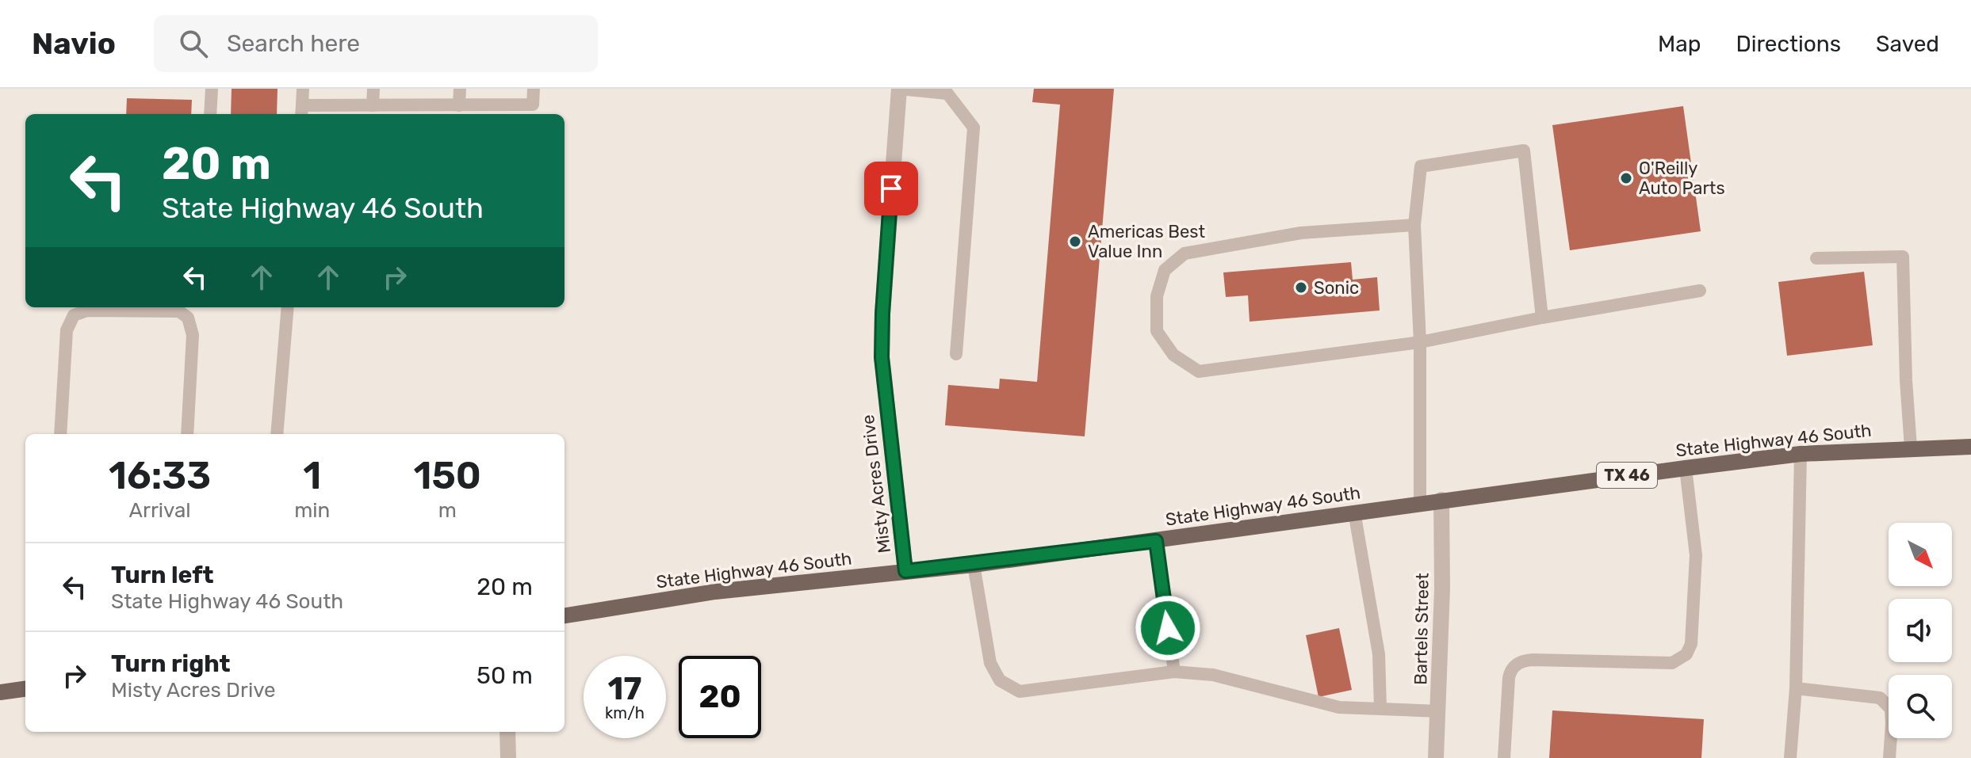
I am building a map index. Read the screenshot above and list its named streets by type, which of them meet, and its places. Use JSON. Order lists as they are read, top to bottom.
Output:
{
  "streets": {
    "main road": ["State Highway 46 South", "TX 46"],
    "street": ["Misty Acres Drive", "Bartels Street"]
  },
  "crossings": [
    ["State Highway 46 South", "Misty Acres Drive"],
    ["State Highway 46 South", "Bartels Street"]
  ],
  "places": ["O'Reilly Auto Parts", "Americas Best Value Inn", "Sonic"],
  "north": "bottom right",
  "page": {
    "header": "Navio",
    "search": "Search here",
    "nav": ["Map", "Directions", "Saved"],
    "turn": ["20 m", "State Highway 46 South"],
    "eta": [
      "16:33",
      "Arrival",
      "1",
      "min",
      "150",
      "m"
    ],
    "list": [
      {
        "name": "Turn left",
        "note": "State Highway 46 South",
        "value": "20 m"
      },
      {
        "name": "Turn right",
        "note": "Misty Acres Drive",
        "value": "50 m"
      }
    ],
    "speed": "17 km/h",
    "limit": "20"
  }
}
